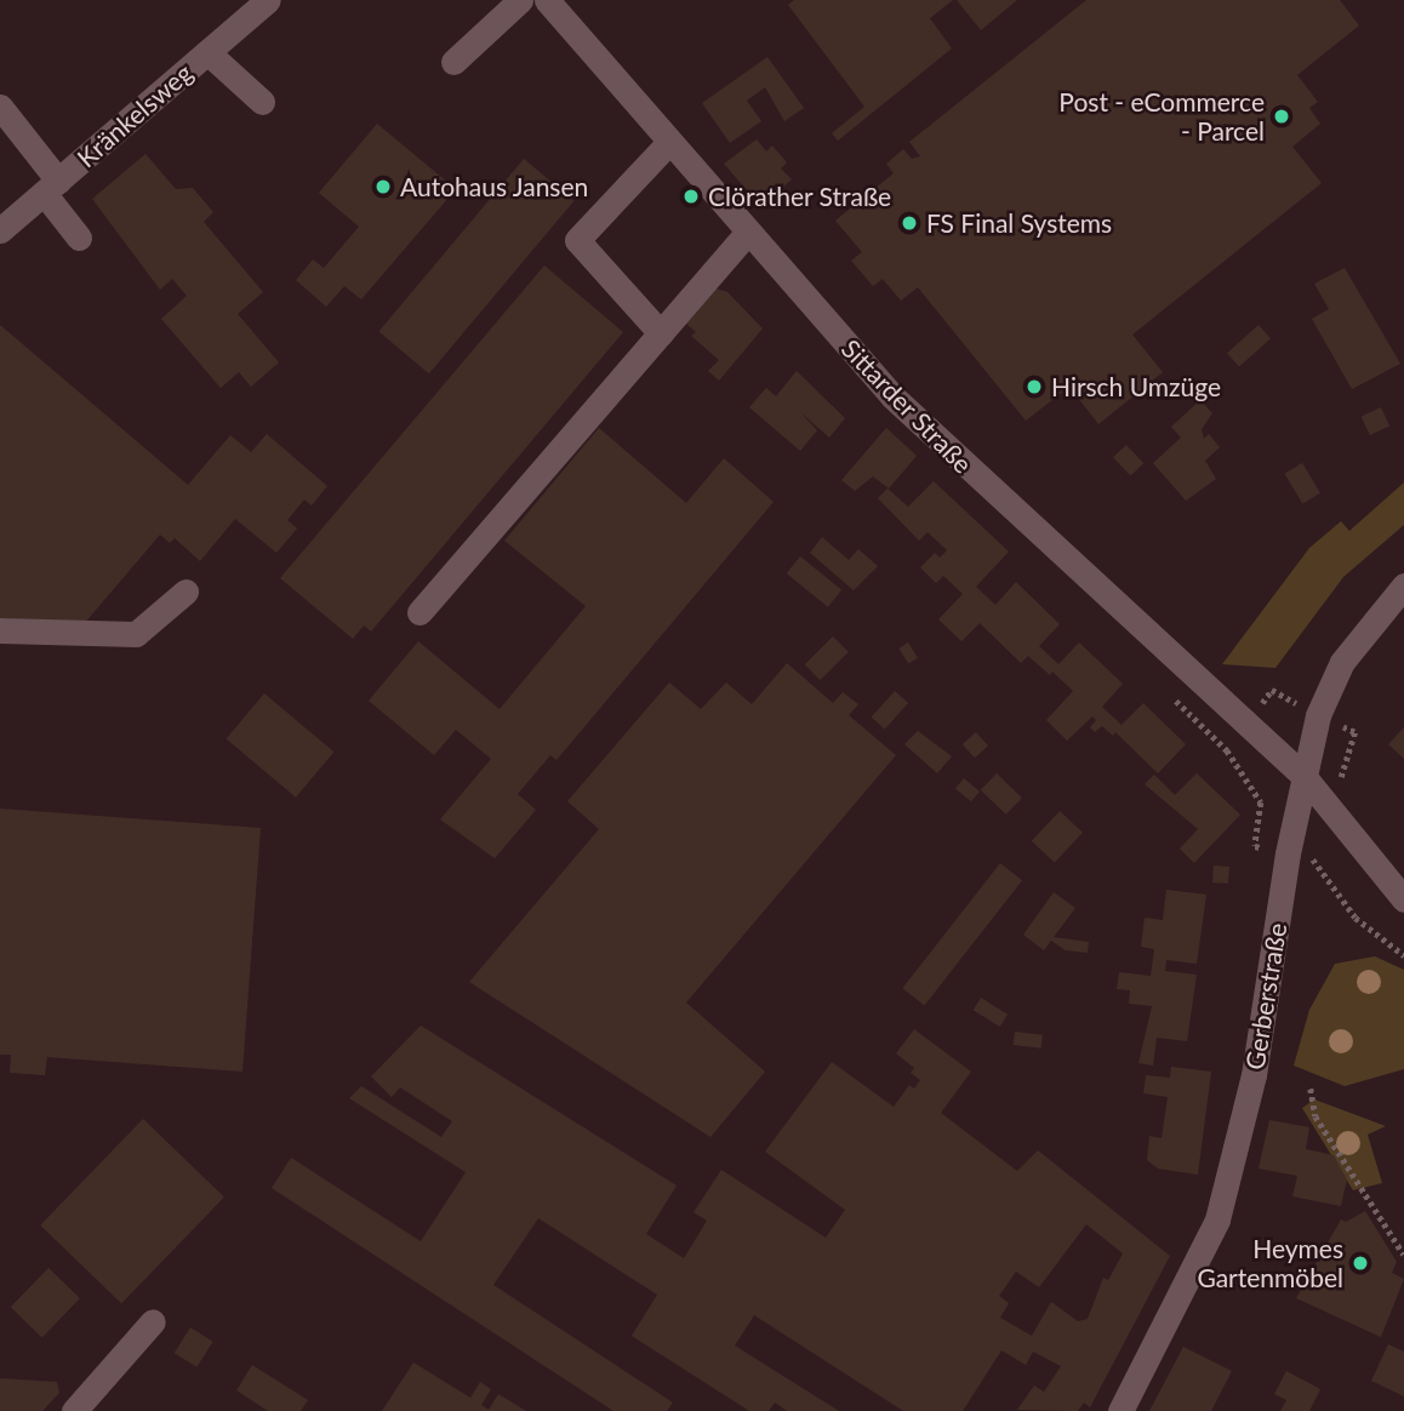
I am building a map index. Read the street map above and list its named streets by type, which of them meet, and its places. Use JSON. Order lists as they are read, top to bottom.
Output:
{
  "streets": {
    "street": ["Kränkelsweg", "Sittarder Straße", "Gerberstraße"]
  },
  "crossings": [
    ["Sittarder Straße", "Gerberstraße"]
  ],
  "places": [
    "Post - eCommerce - Parcel",
    "Autohaus Jansen",
    "Clörather Straße",
    "FS Final Systems",
    "Hirsch Umzüge",
    "Heymes Gartenmöbel"
  ]
}
